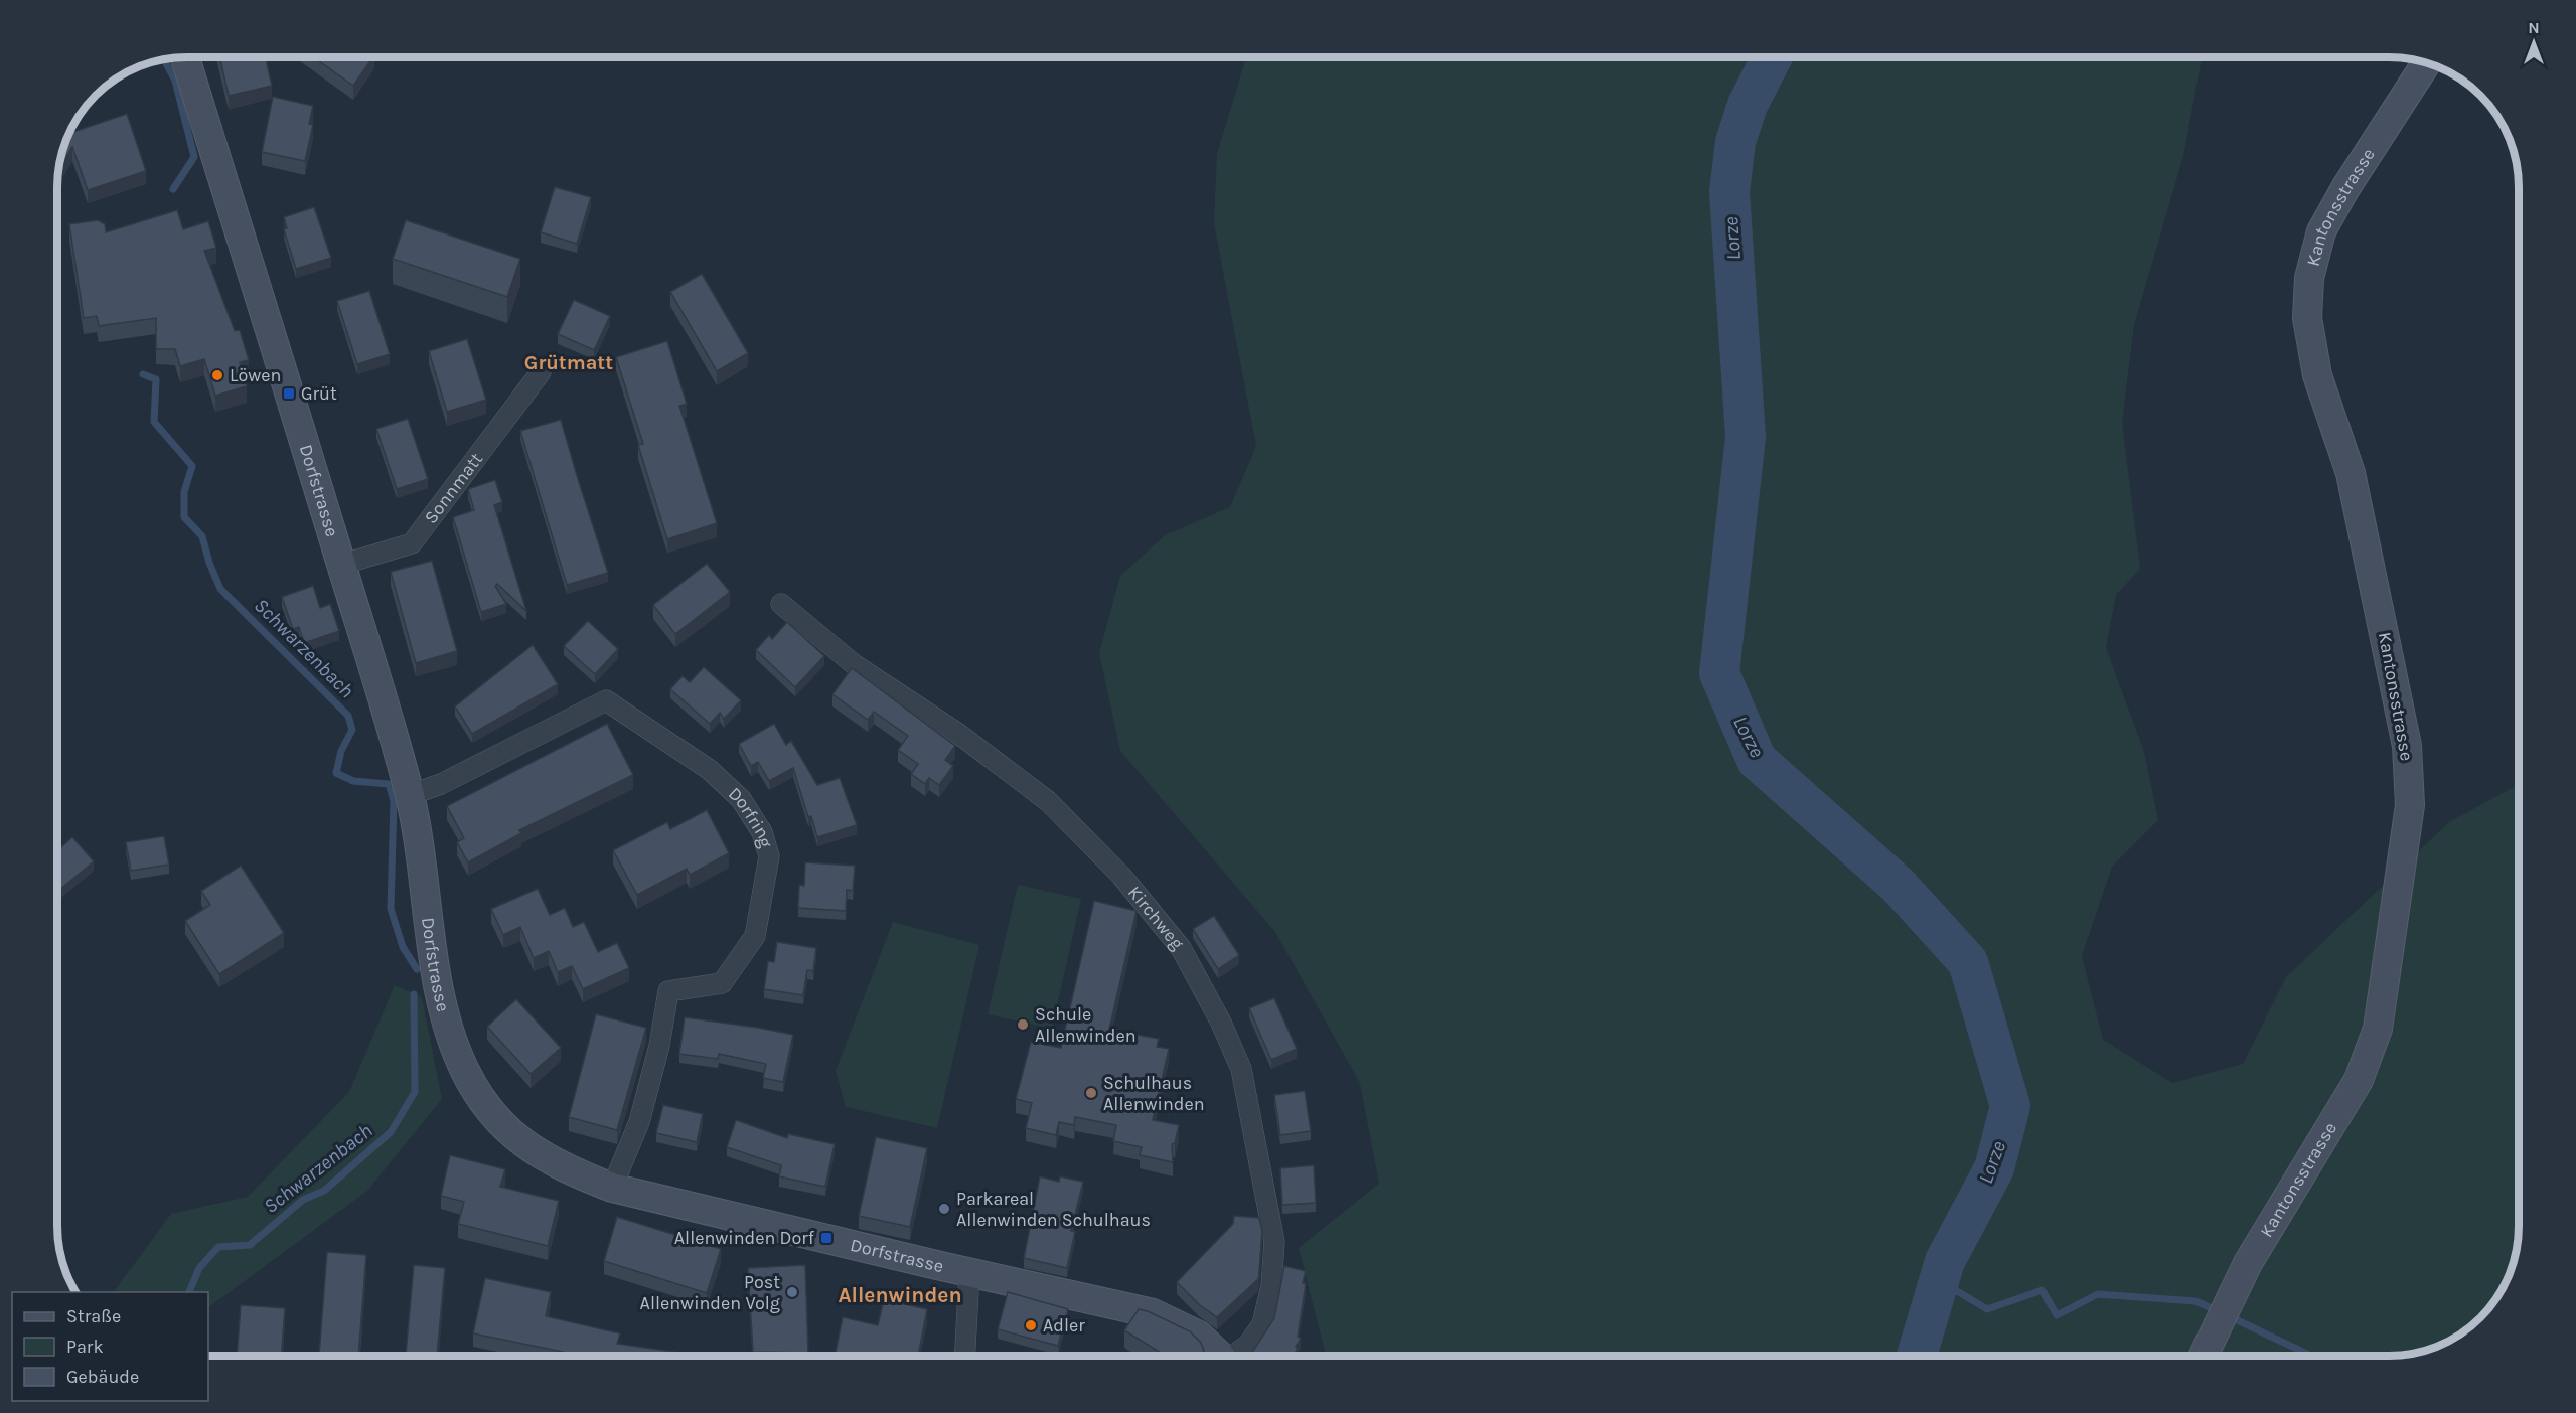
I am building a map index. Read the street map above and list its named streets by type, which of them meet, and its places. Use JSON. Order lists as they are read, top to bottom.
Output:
{
  "streets": {
    "street": [
      "Kantonsstrasse",
      "Sonnmatt",
      "Dorfstrasse",
      "Dorfring",
      "Kirchweg"
    ]
  },
  "crossings": [
    ["Sonnmatt", "Dorfstrasse"],
    ["Dorfstrasse", "Dorfring"]
  ],
  "districts": ["Grütmatt", "Allenwinden"],
  "water": ["Lorze", "Schwarzenbach"],
  "places": {
    "other": [
      "Löwen",
      "Schule Allenwinden",
      "Schulhaus Allenwinden",
      "Parkareal Allenwinden Schulhaus",
      "Post Allenwinden Volg",
      "Adler"
    ],
    "transit": ["Grüt", "Allenwinden Dorf"]
  },
  "legend": ["Straße", "Park", "Gebäude"],
  "north": "top"
}
